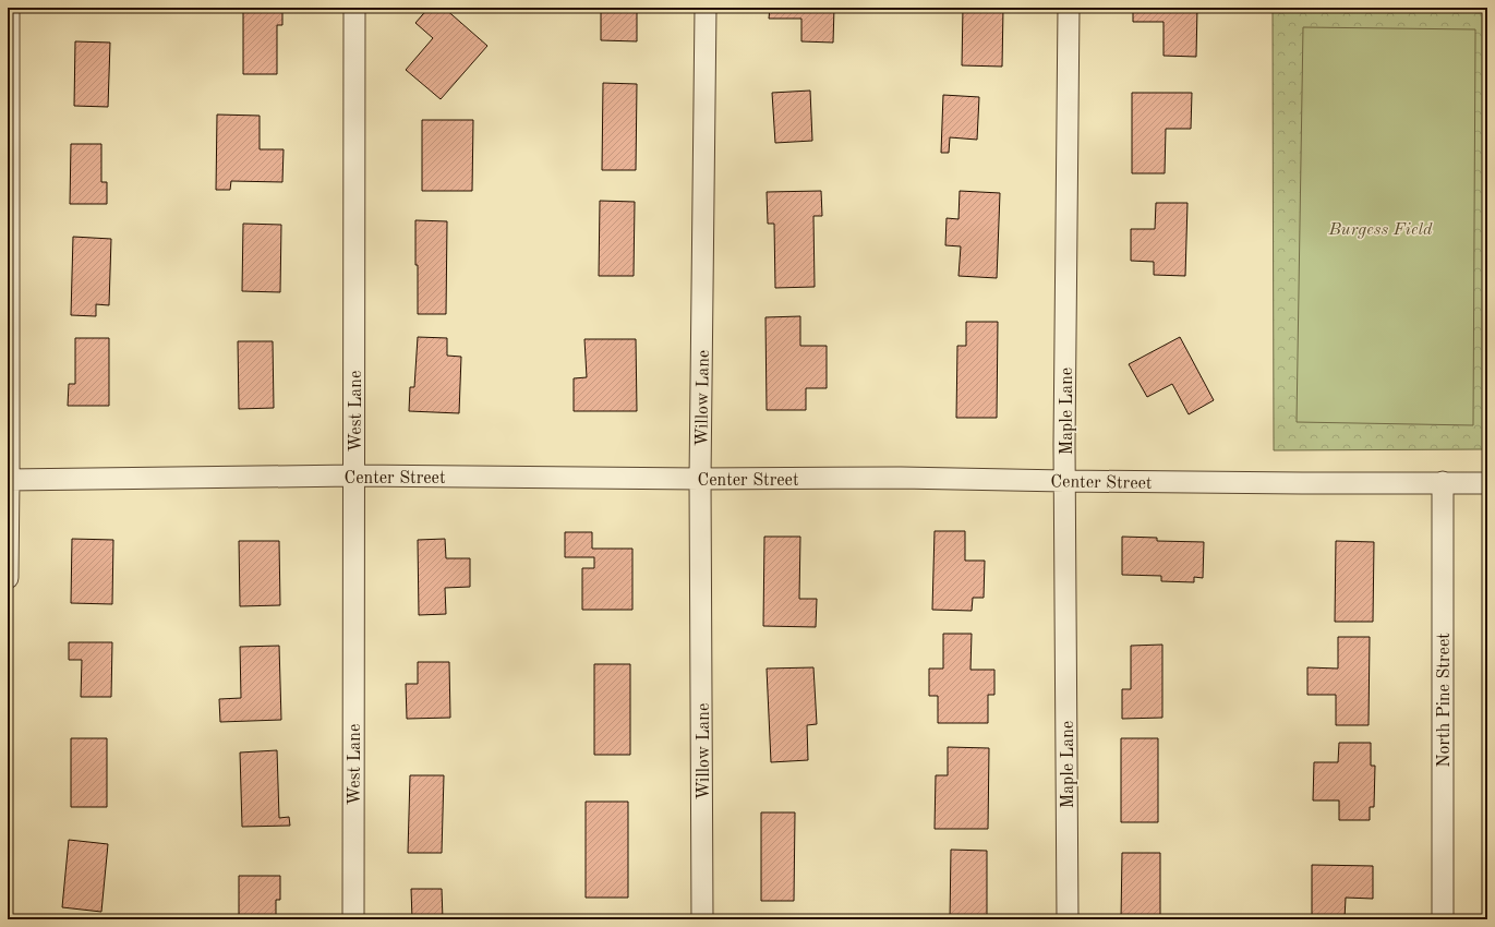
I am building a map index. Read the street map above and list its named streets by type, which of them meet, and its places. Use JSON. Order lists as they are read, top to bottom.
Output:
{
  "streets": {
    "street": [
      "Willow Lane",
      "West Lane",
      "Maple Lane",
      "Center Street",
      "North Pine Street"
    ]
  },
  "crossings": [
    ["Willow Lane", "Center Street"],
    ["West Lane", "Center Street"],
    ["Maple Lane", "Center Street"],
    ["Center Street", "North Pine Street"]
  ],
  "parks": ["Burgess Field"]
}
